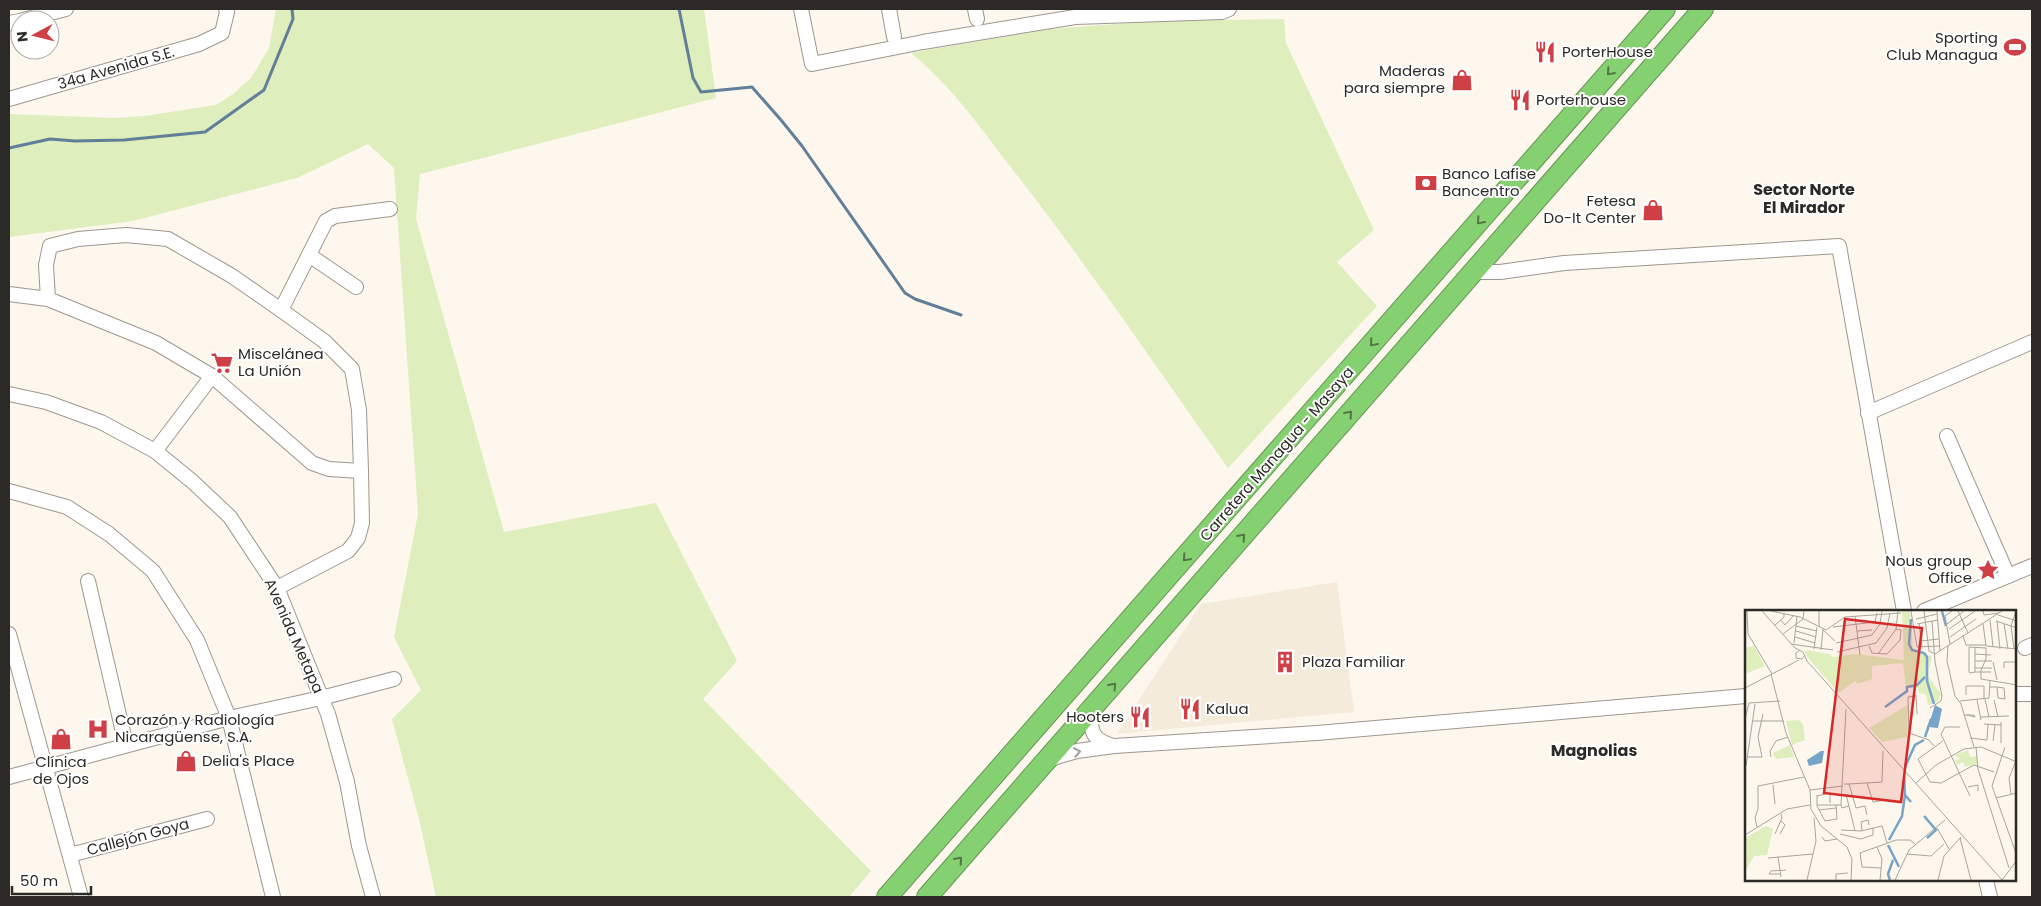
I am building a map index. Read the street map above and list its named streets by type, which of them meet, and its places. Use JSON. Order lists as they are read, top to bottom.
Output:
{
  "streets": {
    "highway": ["Carretera Managua - Masaya"],
    "street": ["34a Avenida S.E.", "Avenida Metapa", "Callejón Goya"]
  },
  "districts": ["Sector Norte El Mirador", "Magnolias"],
  "places": {
    "sports": ["Sporting Club Managua"],
    "restaurant": [
      "PorterHouse",
      "Porterhouse",
      "Kalua",
      "Hooters"
    ],
    "shop": [
      "Maderas para siempre",
      "Fetesa Do-It Center",
      "Clínica de Ojos",
      "Delia's Place"
    ],
    "bank": ["Banco Lafise Bancentro"],
    "supermarket": ["Miscelánea La Unión"],
    "place": ["Nous group Office"],
    "building": ["Plaza Familiar"],
    "hospital": ["Corazón y Radiología Nicaragüense, S.A."]
  },
  "scale_bar": "50 m",
  "north": "left"
}
